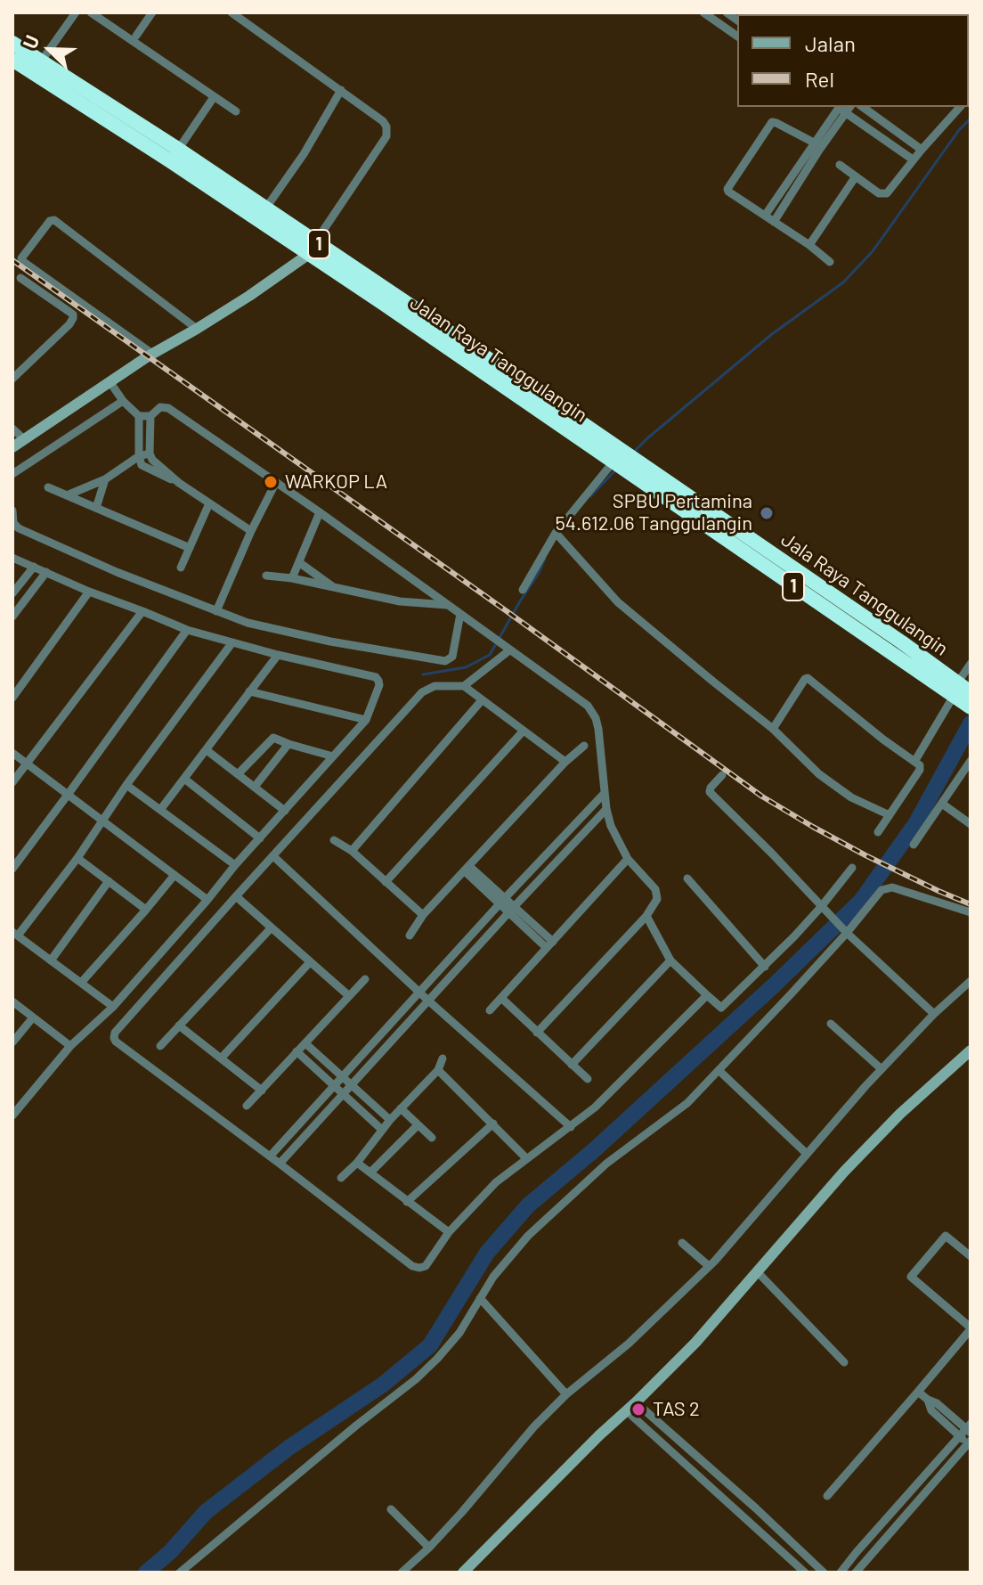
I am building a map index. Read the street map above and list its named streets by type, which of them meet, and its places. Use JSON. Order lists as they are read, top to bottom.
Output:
{
  "streets": {
    "highway": ["1", "Jalan Raya Tanggulangin"]
  },
  "crossings": [
    ["1", "Jalan Raya Tanggulangin"]
  ],
  "places": ["WARKOP LA", "SPBU Pertamina 54.612.06 Tanggulangin", "TAS 2"],
  "legend": ["Jalan", "Rel"],
  "north": "top left"
}
